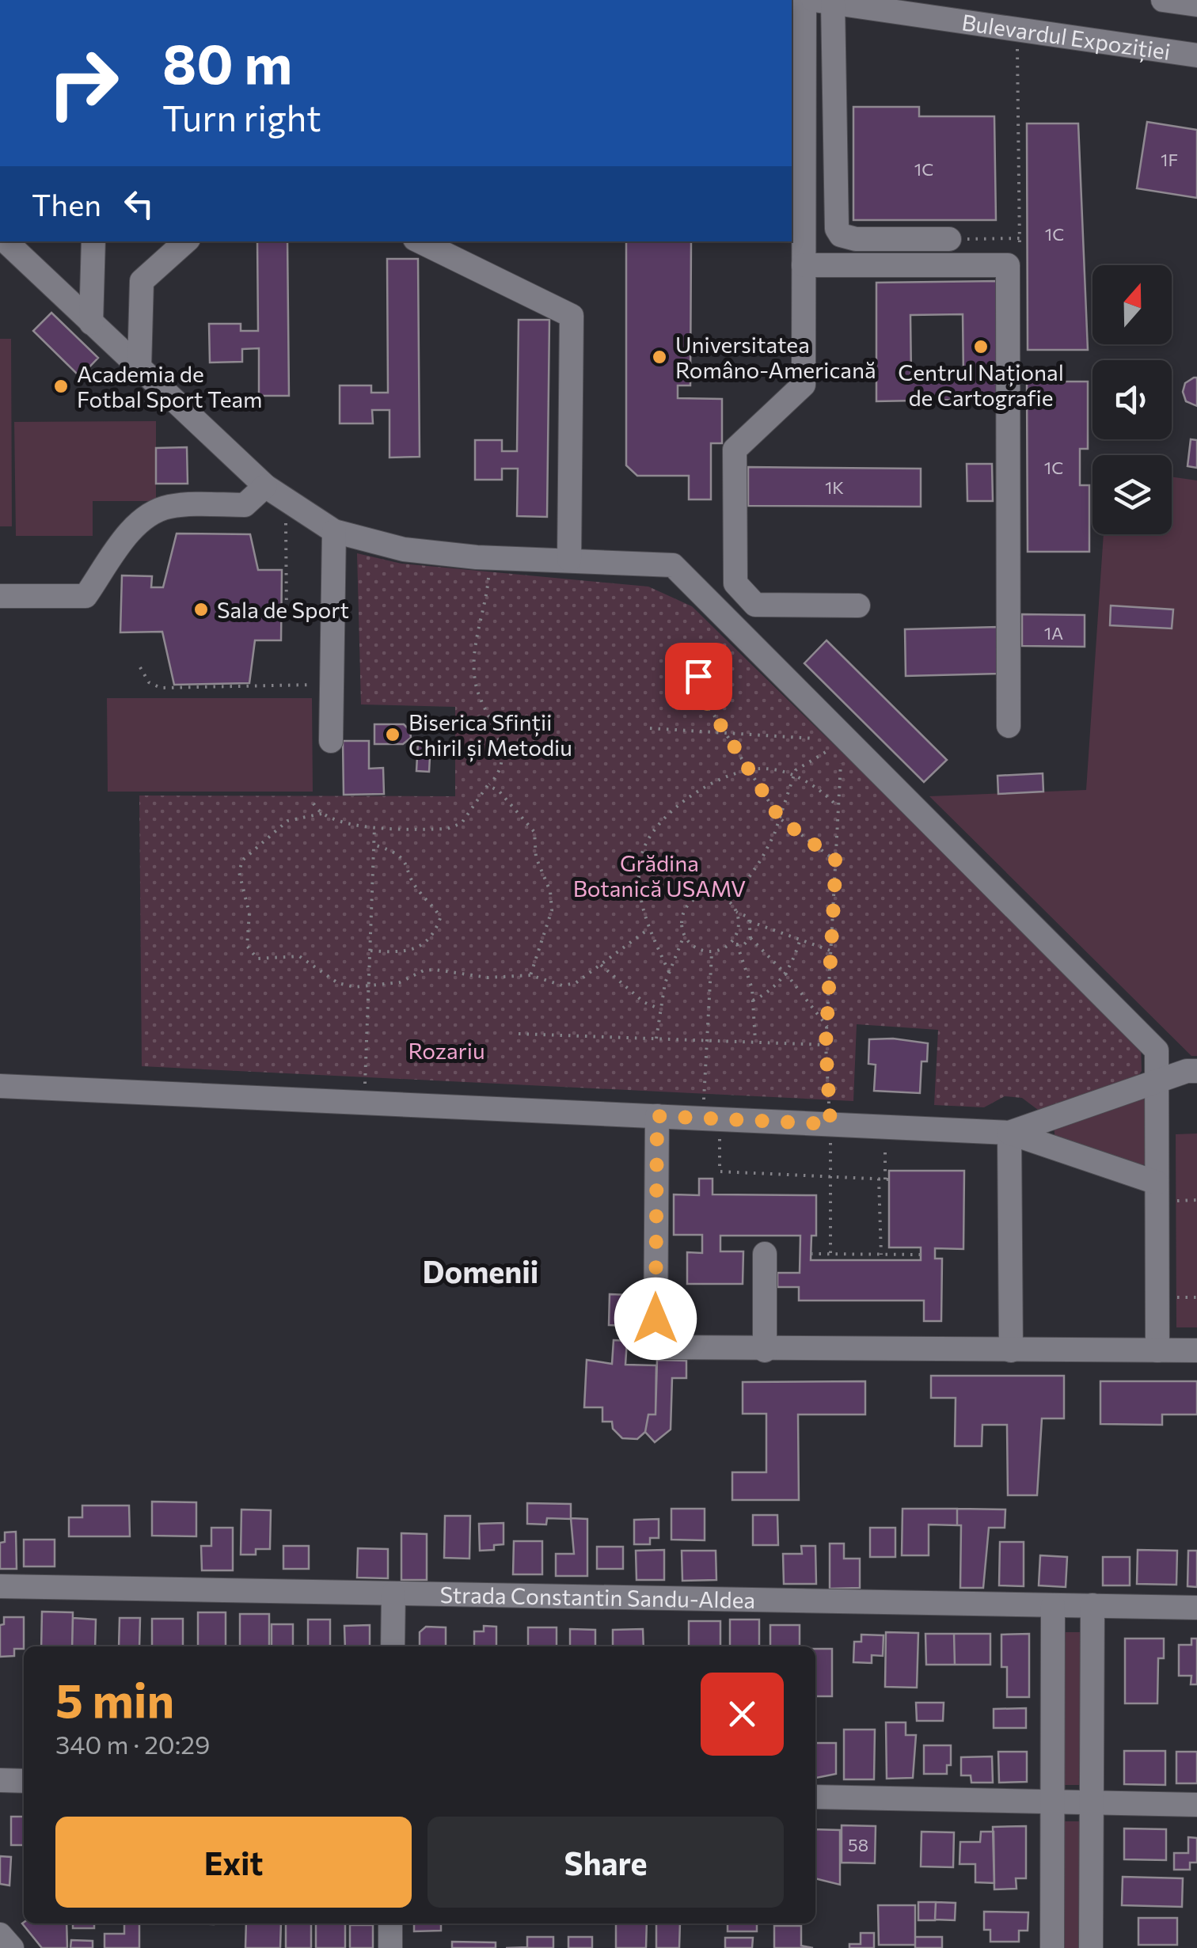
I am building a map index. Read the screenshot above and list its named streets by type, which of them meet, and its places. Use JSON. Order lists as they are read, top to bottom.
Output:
{
  "streets": {
    "street": ["Bulevardul Expoziției", "Strada Constantin Sandu-Aldea"]
  },
  "districts": ["Domenii"],
  "parks": ["Grădina Botanică USAMV", "Rozariu"],
  "places": [
    "Centrul Național de Cartografie",
    "Universitatea Româno-Americană",
    "Academia de Fotbal Sport Team",
    "Sala de Sport",
    "Biserica Sfinții Chiril și Metodiu"
  ],
  "house_numbers": [
    "1F",
    "1C",
    "1C",
    "1C",
    "1K",
    "1A",
    "58"
  ],
  "north": "top",
  "page": {
    "turn": ["80 m", "Turn right"],
    "then": "Then",
    "heading": ["5 min", "340 m · 20:29"],
    "buttons": ["Exit", "Share"]
  }
}
